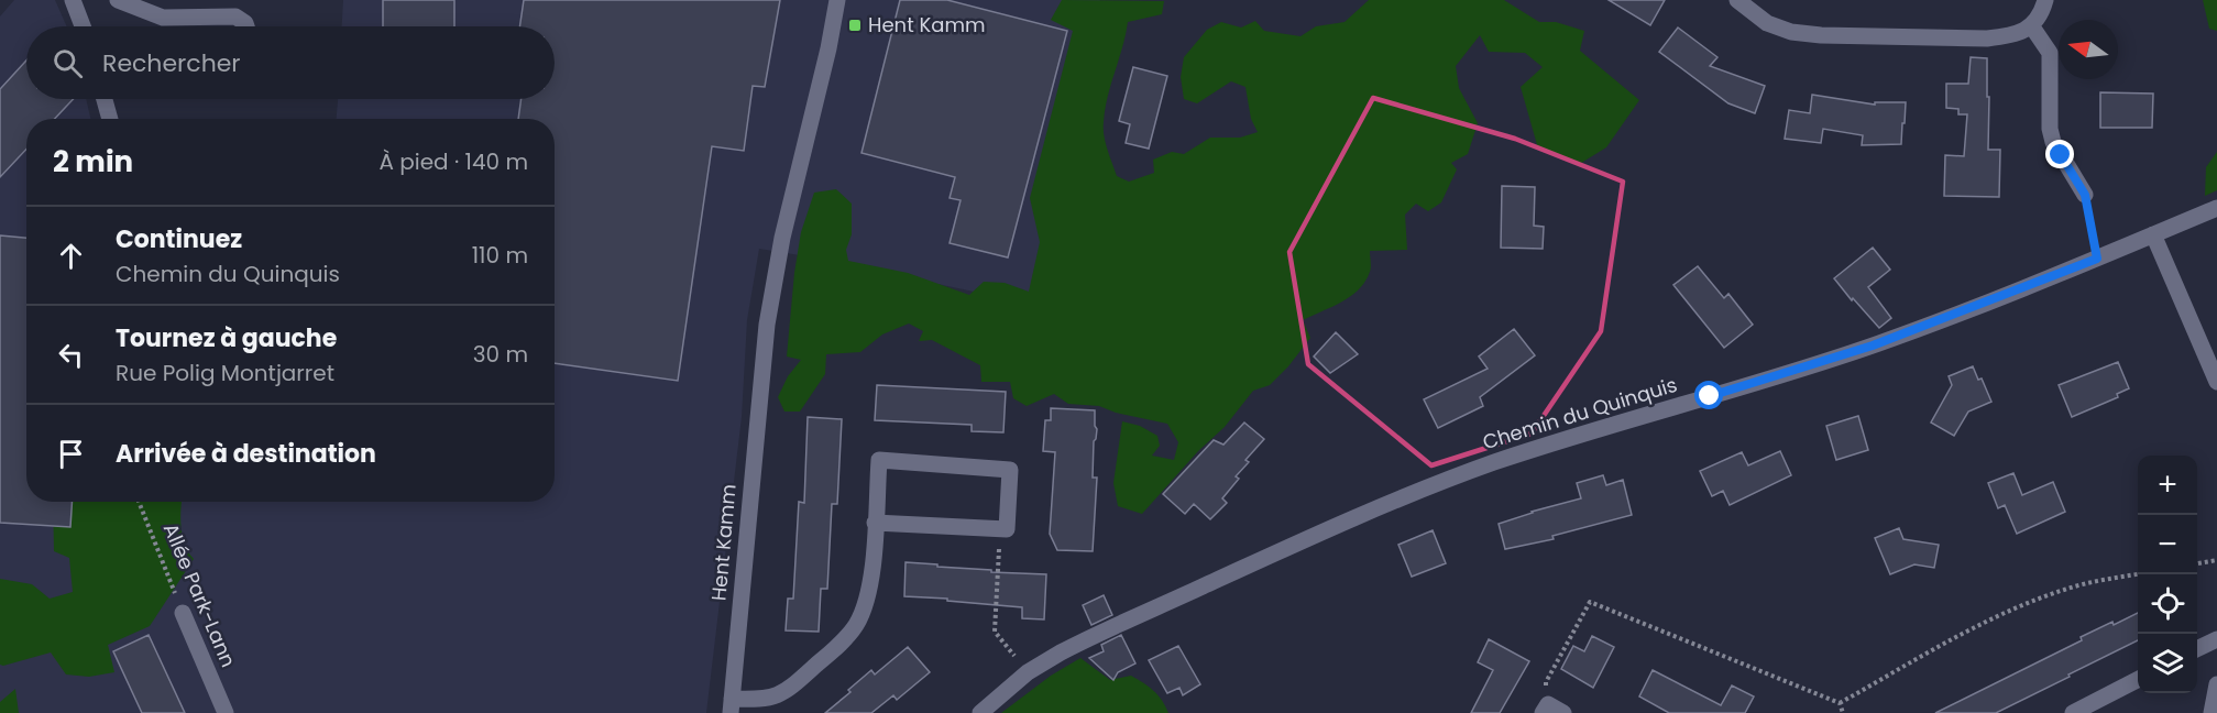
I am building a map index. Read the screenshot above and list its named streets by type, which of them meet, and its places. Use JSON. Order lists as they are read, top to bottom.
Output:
{
  "streets": {
    "street": ["Chemin du Quinquis", "Hent Kamm", "Allée Park-Lann"]
  },
  "places": {
    "transit": ["Hent Kamm"]
  },
  "north": "left",
  "page": {
    "search": "Rechercher",
    "heading": ["2 min", "À pied · 140 m"],
    "list": [
      ["Continuez", "Chemin du Quinquis", "110 m"],
      ["Tournez à gauche", "Rue Polig Montjarret", "30 m"],
      "Arrivée à destination"
    ],
    "map_buttons": ["+", "−"]
  }
}
